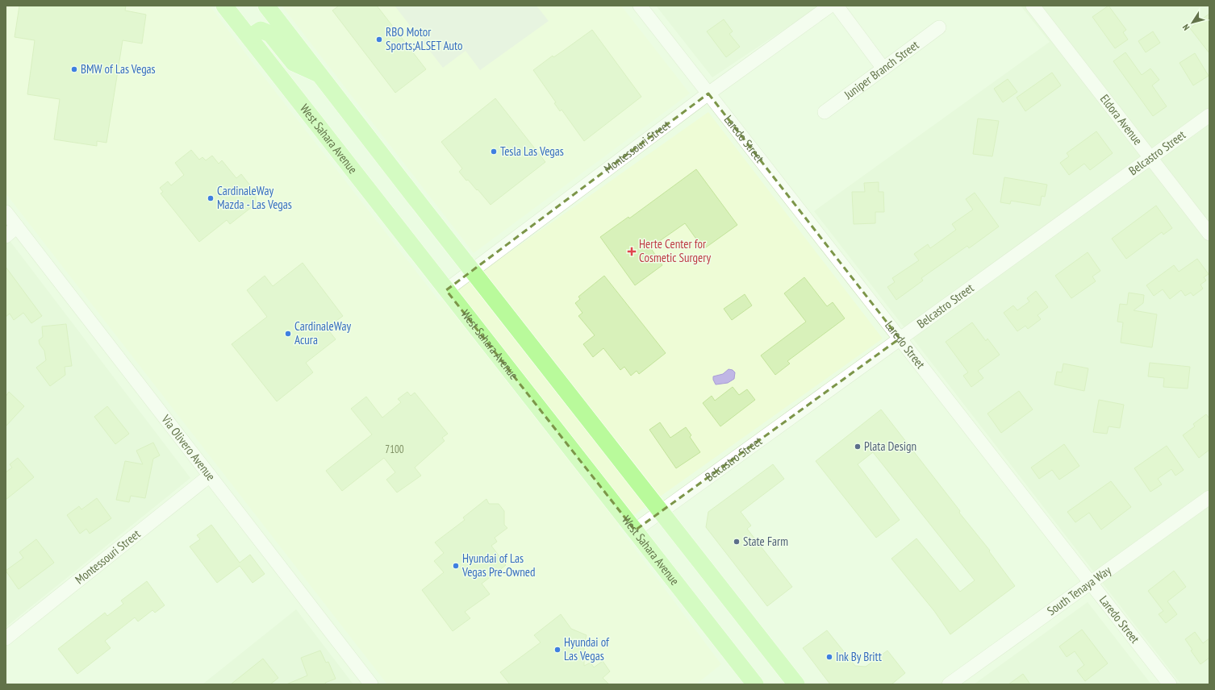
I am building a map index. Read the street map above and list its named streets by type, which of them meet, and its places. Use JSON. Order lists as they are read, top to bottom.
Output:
{
  "streets": {
    "main road": ["West Sahara Avenue"],
    "street": [
      "Juniper Branch Street",
      "Eldora Avenue",
      "Laredo Street",
      "Montessouri Street",
      "Belcastro Street",
      "Via Olivero Avenue",
      "South Tenaya Way"
    ]
  },
  "crossings": [
    ["Eldora Avenue", "Belcastro Street"],
    ["West Sahara Avenue", "Montessouri Street"],
    ["West Sahara Avenue", "Belcastro Street"],
    ["Laredo Street", "Montessouri Street"],
    ["Laredo Street", "Belcastro Street"],
    ["Laredo Street", "South Tenaya Way"],
    ["Montessouri Street", "Via Olivero Avenue"]
  ],
  "places": {
    "other": [
      "RBO Motor Sports;ALSET Auto",
      "BMW of Las Vegas",
      "Tesla Las Vegas",
      "CardinaleWay Mazda - Las Vegas",
      "CardinaleWay Acura",
      "Plata Design",
      "State Farm",
      "Hyundai of Las Vegas Pre-Owned",
      "Hyundai of Las Vegas",
      "Ink By Britt"
    ],
    "health": ["Herte Center for Cosmetic Surgery"]
  },
  "house_numbers": ["7100"],
  "north": "bottom left"
}
